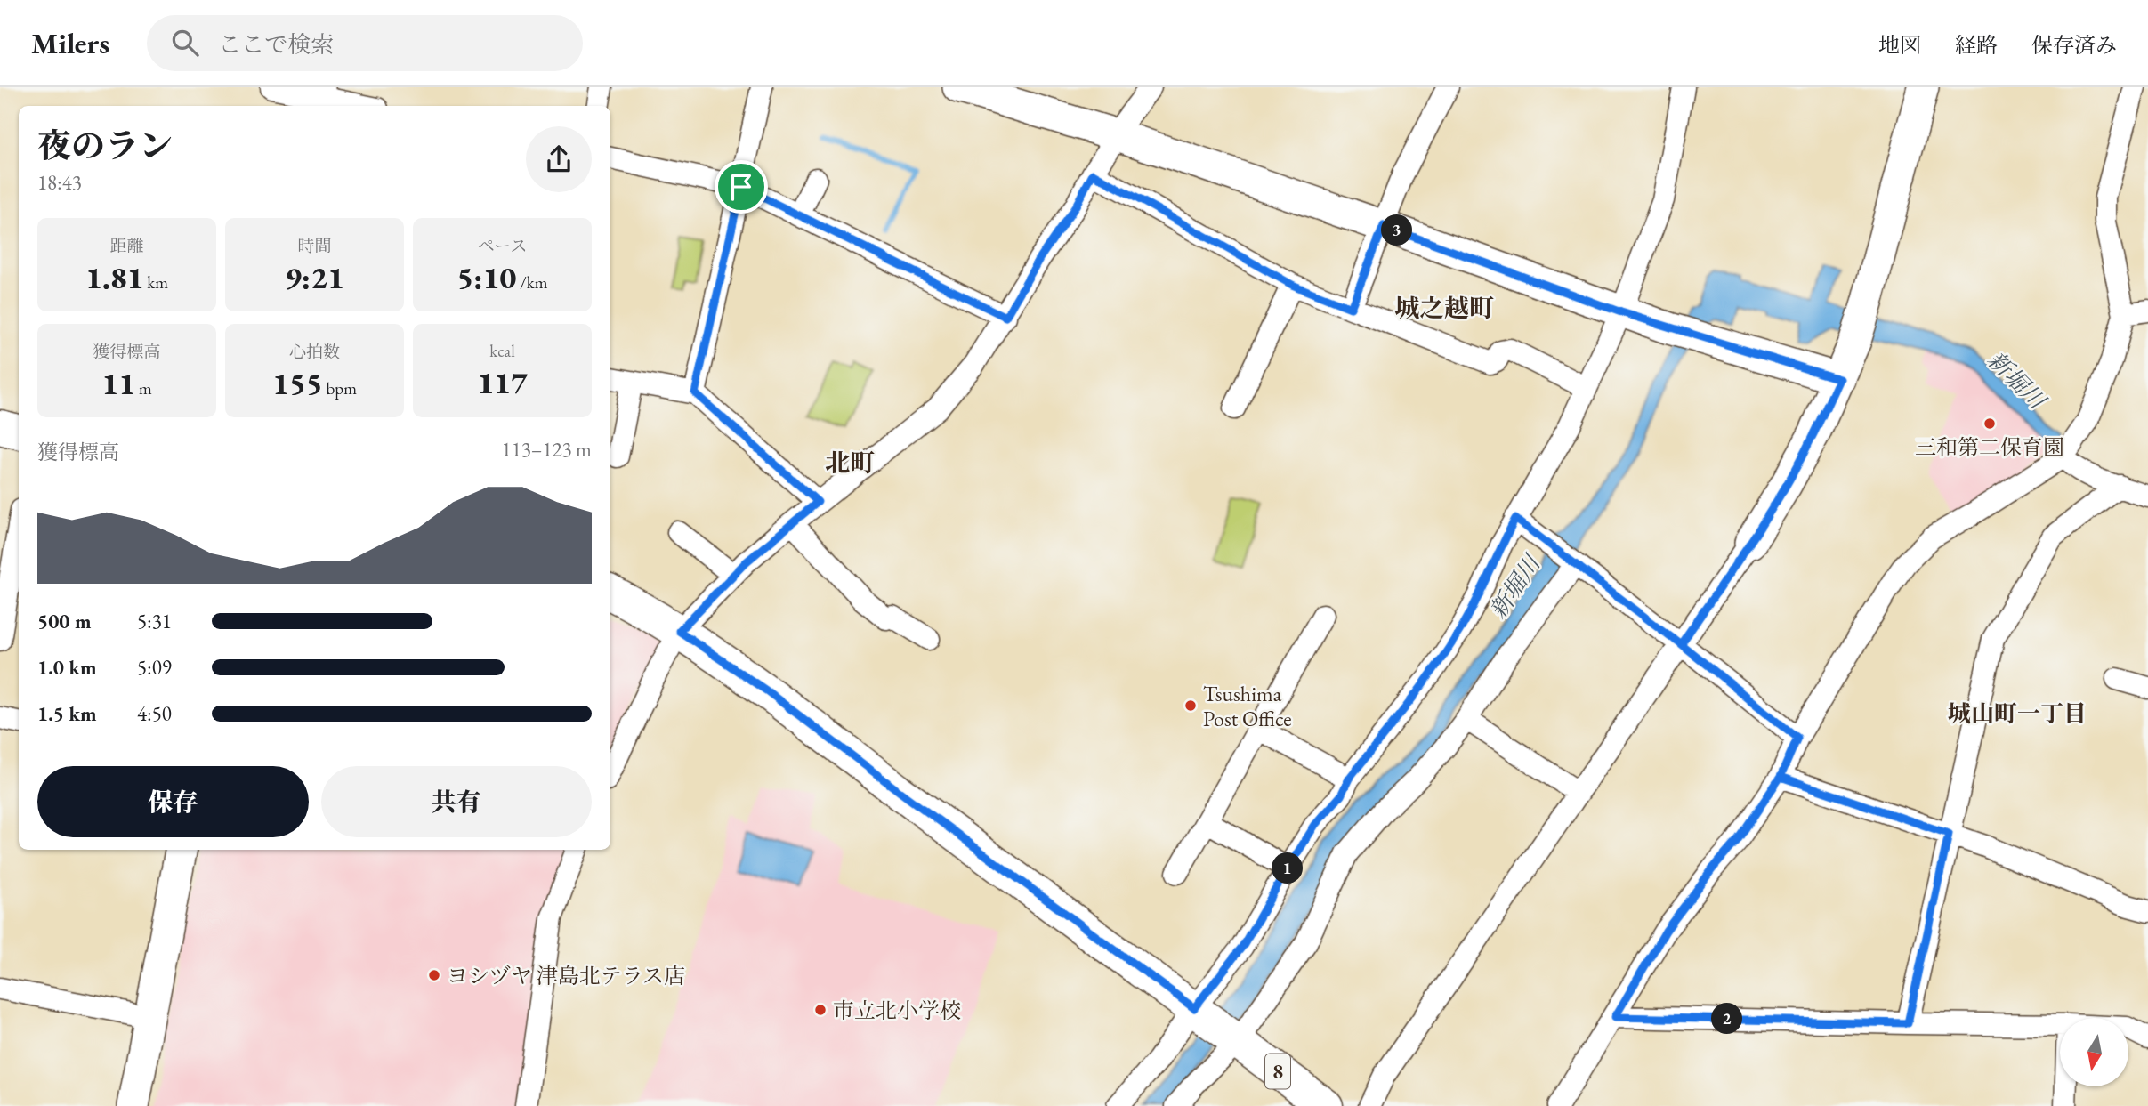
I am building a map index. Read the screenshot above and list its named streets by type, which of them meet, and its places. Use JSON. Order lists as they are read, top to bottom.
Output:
{
  "streets": {
    "main road": ["8"]
  },
  "districts": ["城之越町", "北町", "城山町一丁目"],
  "water": ["新堀川"],
  "places": [
    "三和第二保育園",
    "Tsushima Post Office",
    "ヨシヅヤ 津島北テラス店",
    "市立北小学校"
  ],
  "north": "bottom",
  "page": {
    "header": "Milers",
    "search": "ここで検索",
    "nav": ["地図", "経路", "保存済み"],
    "heading": ["夜のラン", "18:43"],
    "stats": [
      ["距離", "1.81 km"],
      ["時間", "9:21"],
      ["ペース", "5:10 /km"],
      ["獲得標高", "11 m"],
      ["心拍数", "155 bpm"],
      ["kcal", "117"]
    ],
    "pins": ["3", "1", "2"],
    "chart": ["獲得標高", "113–123 m"],
    "list": [
      {
        "name": "500 m",
        "note": "5:31"
      },
      {
        "name": "1.0 km",
        "note": "5:09"
      },
      {
        "name": "1.5 km",
        "note": "4:50"
      }
    ],
    "buttons": ["保存", "共有"]
  }
}
